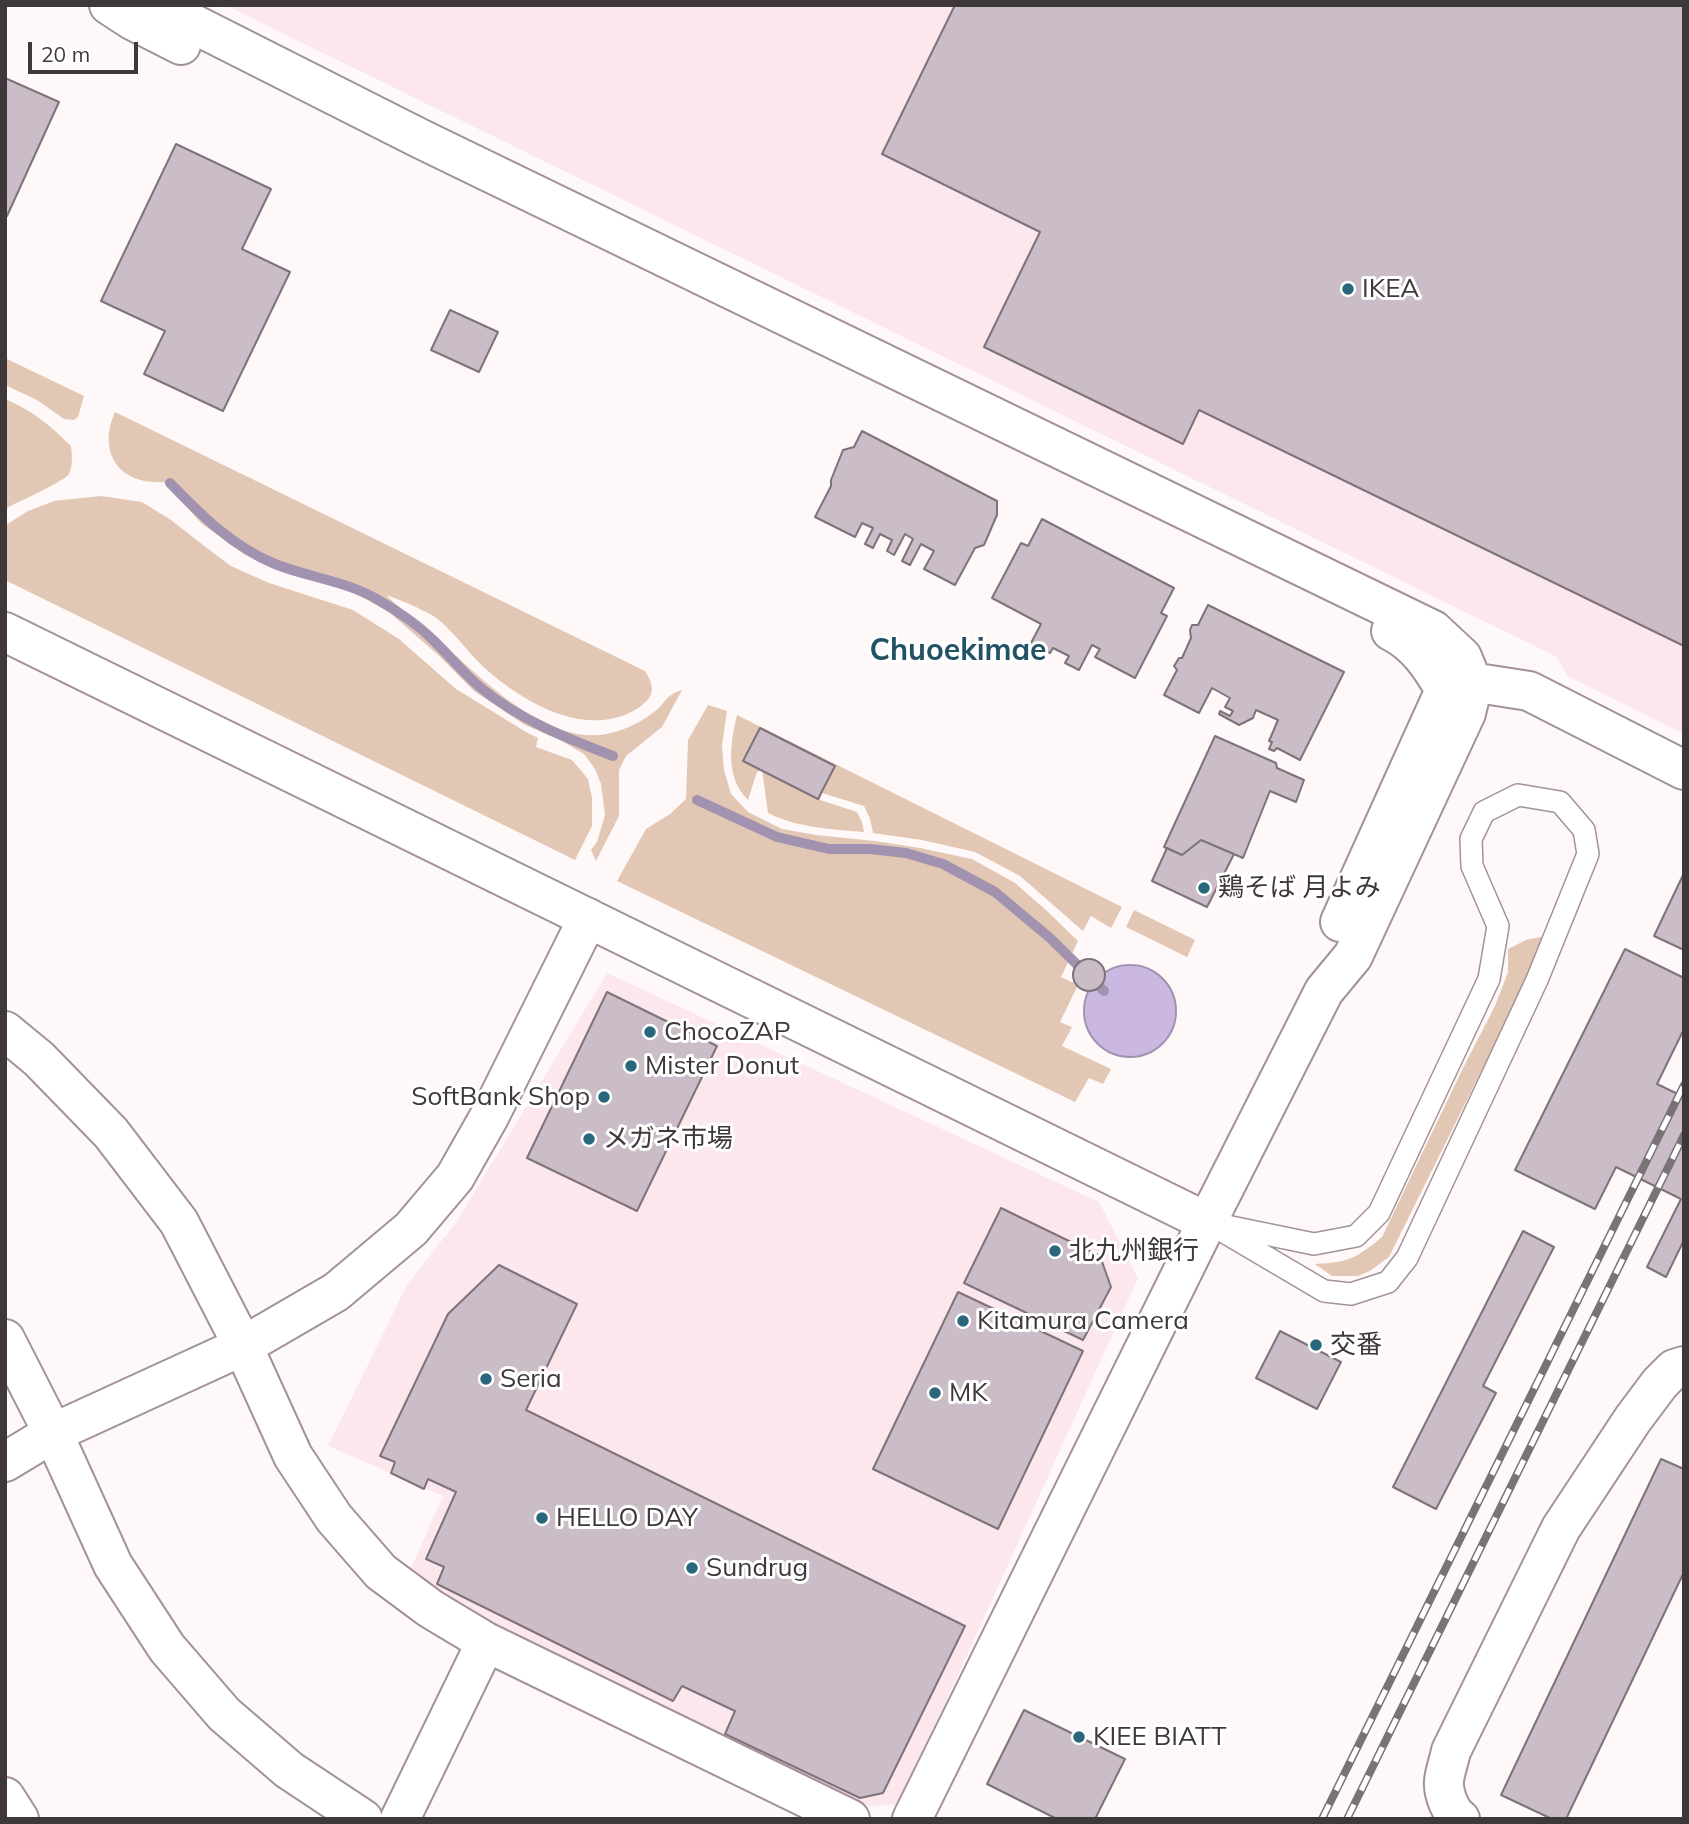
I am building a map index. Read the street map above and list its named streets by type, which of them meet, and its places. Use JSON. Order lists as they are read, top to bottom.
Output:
{
  "districts": ["Chuoekimae"],
  "places": [
    "IKEA",
    "鶏そば 月よみ",
    "ChocoZAP",
    "Mister Donut",
    "SoftBank Shop",
    "メガネ市場",
    "北九州銀行",
    "Kitamura Camera",
    "交番",
    "Seria",
    "MK",
    "HELLO DAY",
    "Sundrug",
    "KIEE BIATT"
  ],
  "scale_bar": "20 m"
}
